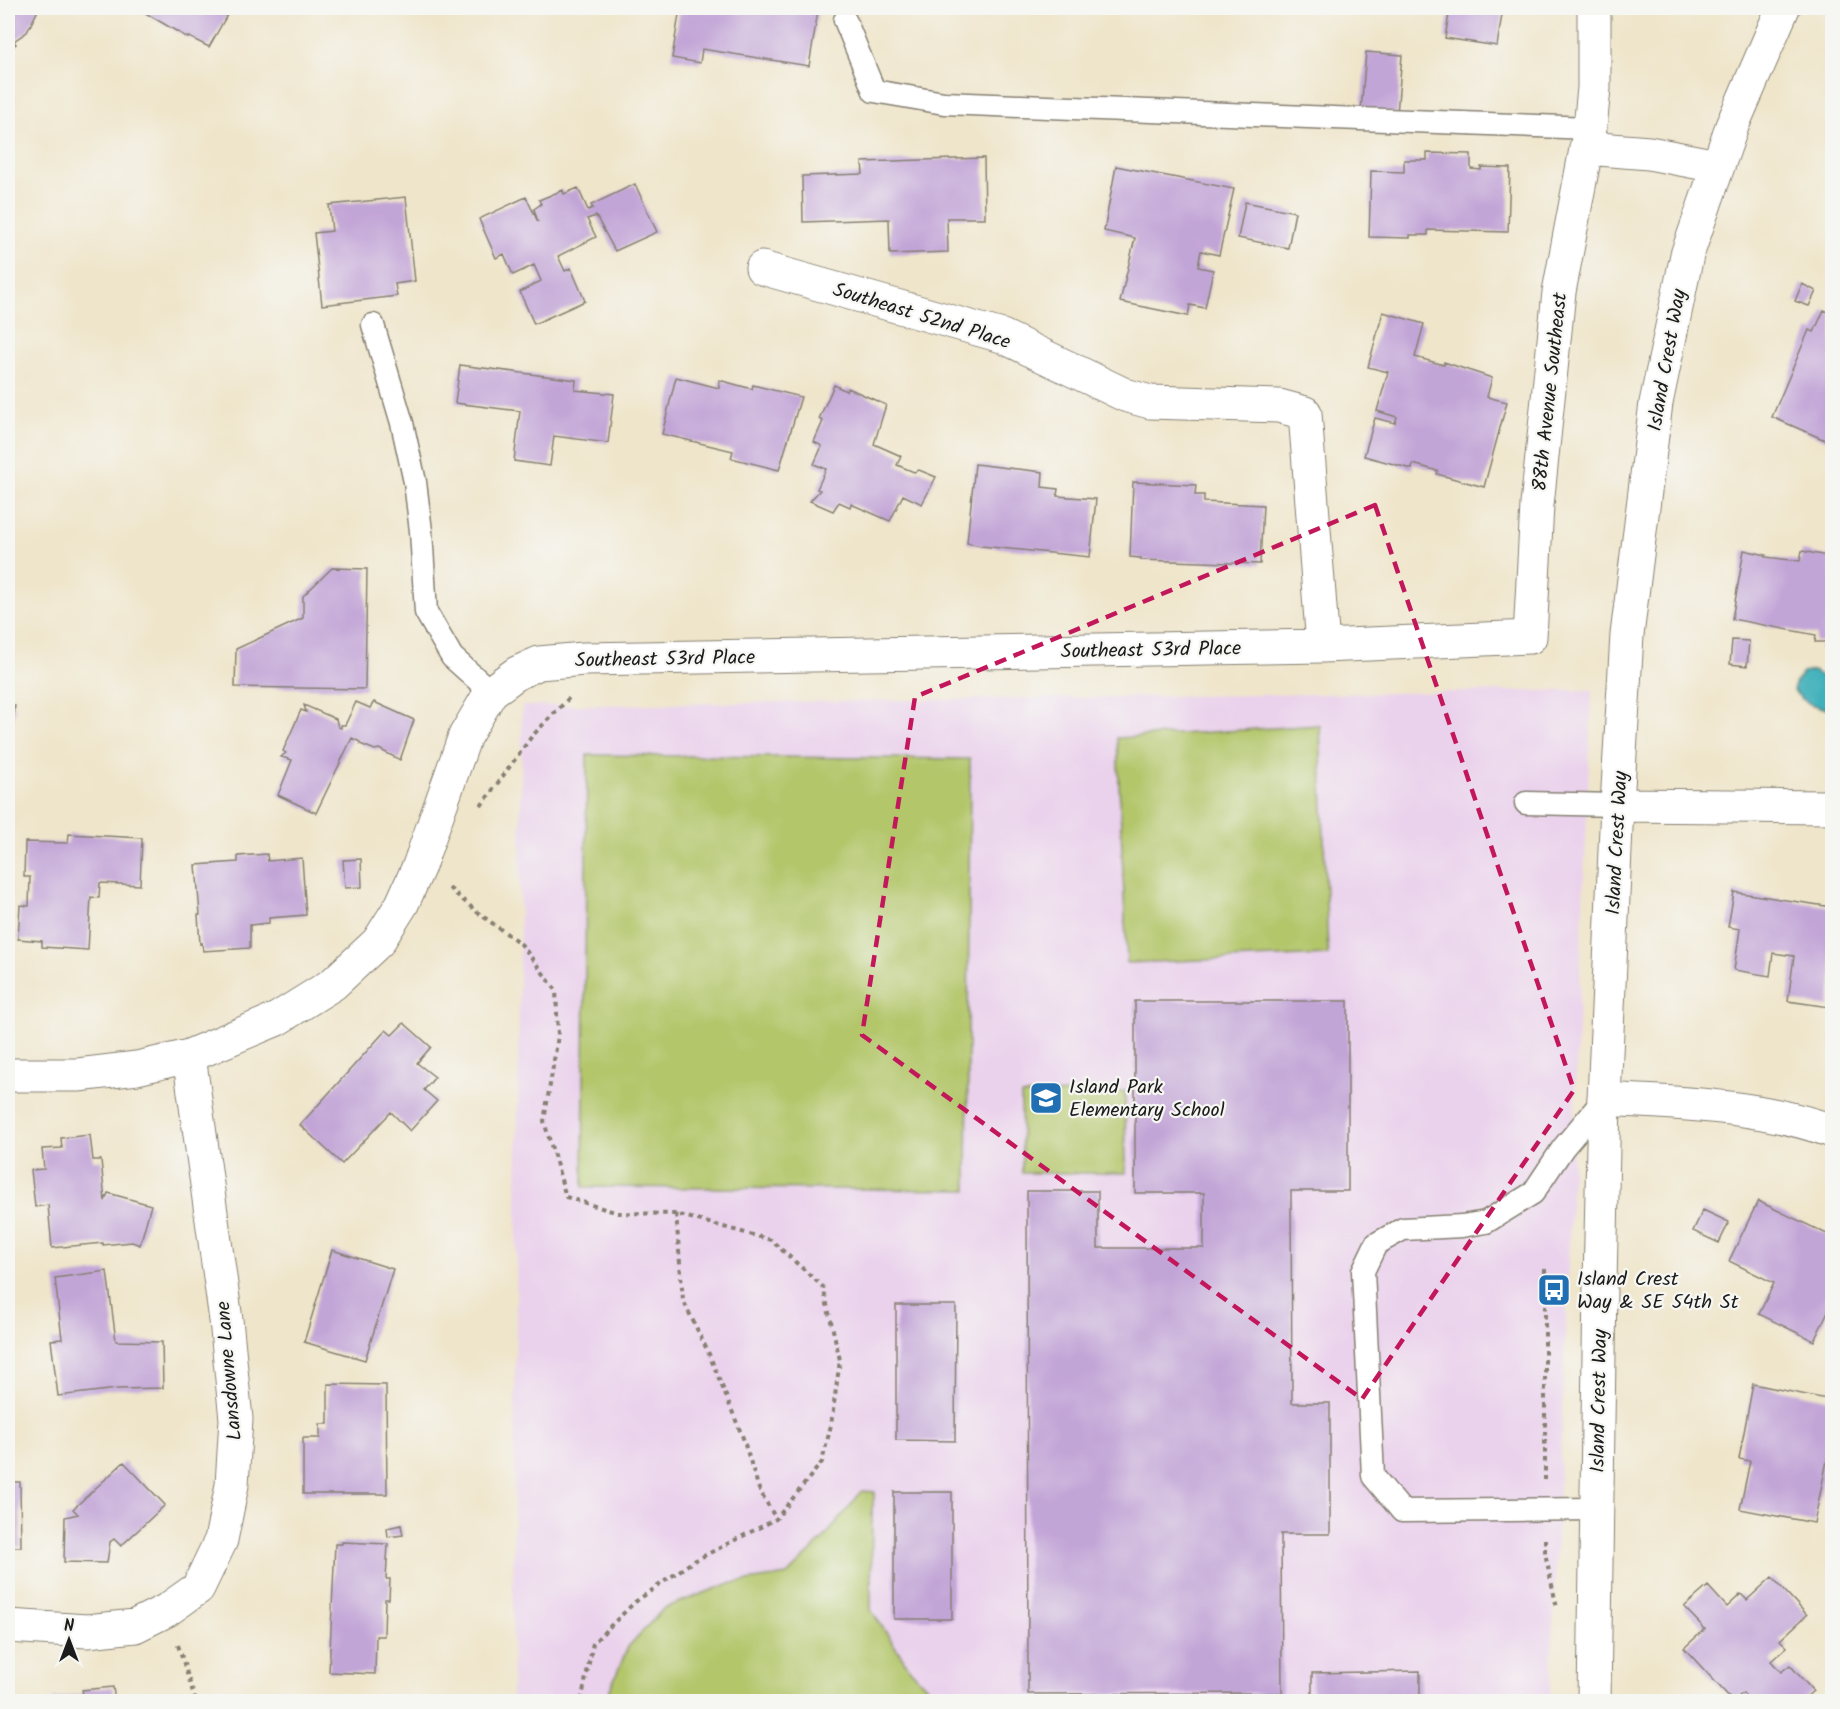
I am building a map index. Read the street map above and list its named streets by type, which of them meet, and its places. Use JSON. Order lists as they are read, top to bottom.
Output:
{
  "streets": {
    "street": [
      "Southeast 52nd Place",
      "Island Crest Way",
      "88th Avenue Southeast",
      "Southeast 53rd Place",
      "Lansdowne Lane"
    ]
  },
  "crossings": [
    ["Southeast 52nd Place", "Southeast 53rd Place"],
    ["88th Avenue Southeast", "Southeast 53rd Place"],
    ["Southeast 53rd Place", "Lansdowne Lane"]
  ],
  "places": {
    "school or university": ["Island Park Elementary School"],
    "bus stop": ["Island Crest Way & SE 54th St"]
  },
  "north": "top"
}
